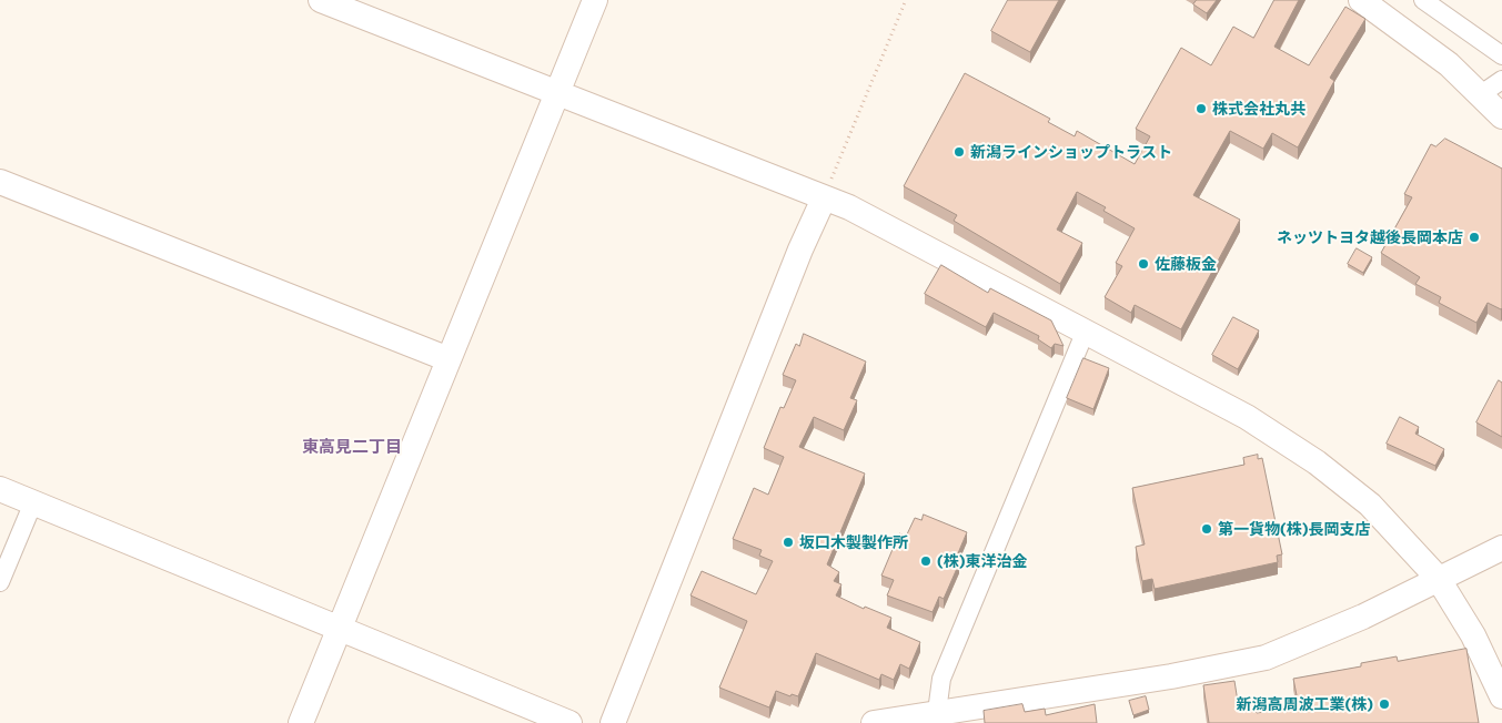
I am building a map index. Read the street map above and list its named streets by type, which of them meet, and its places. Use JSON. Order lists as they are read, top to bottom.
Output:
{
  "districts": ["東高見二丁目"],
  "places": [
    "株式会社丸共",
    "新潟ラインショップトラスト",
    "ネッツトヨタ越後長岡本店",
    "佐藤板金",
    "第一貨物(株)長岡支店",
    "坂口木製製作所",
    "(株)東洋治金",
    "新潟高周波工業(株)"
  ]
}
